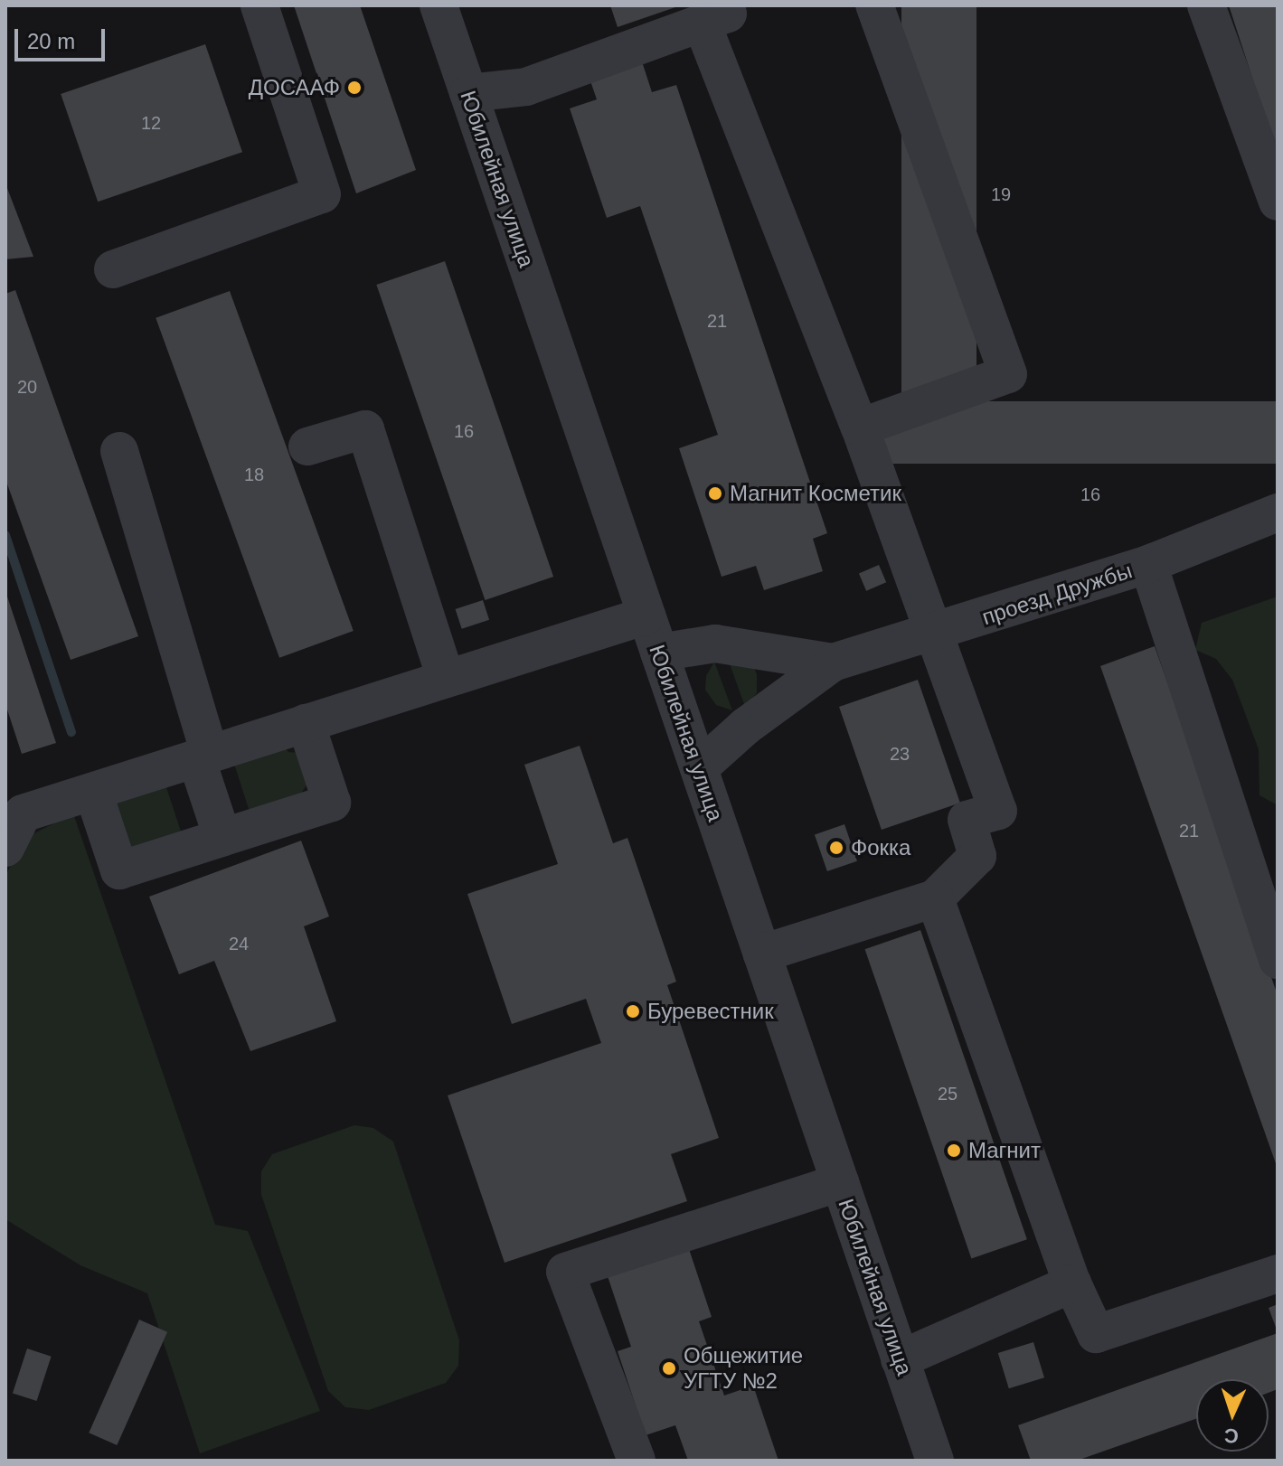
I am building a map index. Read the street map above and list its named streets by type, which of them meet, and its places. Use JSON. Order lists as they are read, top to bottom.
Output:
{
  "streets": {
    "street": ["Юбилейная улица", "проезд Дружбы"]
  },
  "crossings": [
    ["Юбилейная улица", "проезд Дружбы"]
  ],
  "places": [
    "ДОСААФ",
    "Магнит Косметик",
    "Фокка",
    "Буревестник",
    "Магнит",
    "Общежитие УГТУ №2"
  ],
  "house_numbers": [
    "12",
    "19",
    "21",
    "20",
    "16",
    "18",
    "16",
    "23",
    "21",
    "24",
    "25"
  ],
  "scale_bar": "20 m",
  "north": "bottom"
}
